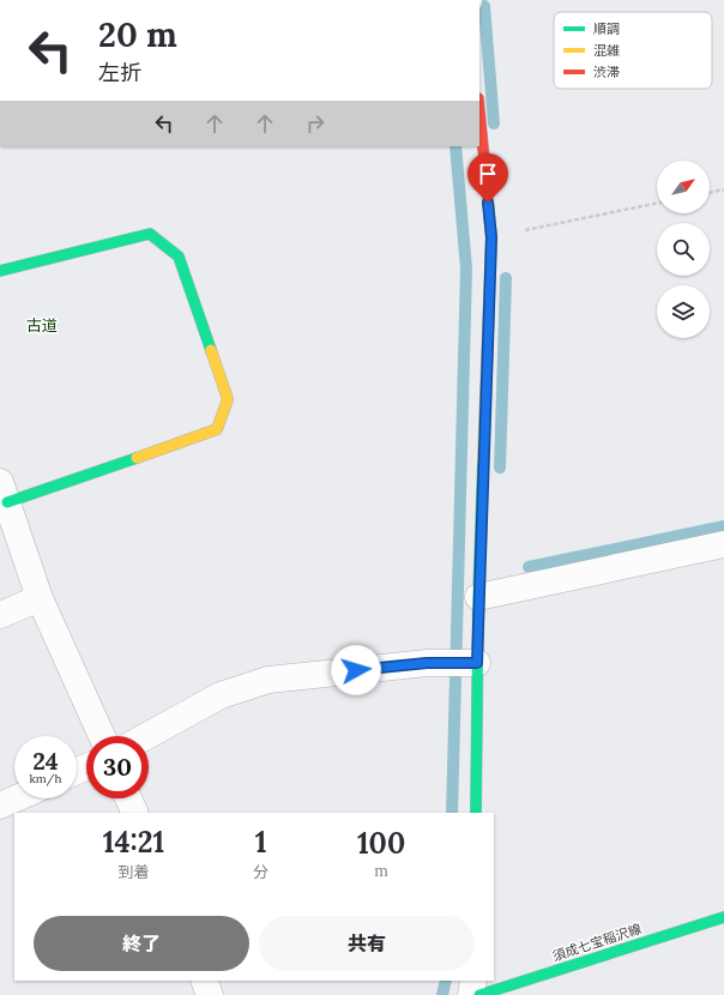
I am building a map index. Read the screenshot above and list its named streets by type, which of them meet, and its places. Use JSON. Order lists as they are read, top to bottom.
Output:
{
  "streets": {
    "street": ["須成七宝稲沢線"]
  },
  "districts": ["古道"],
  "legend": ["順調", "混雑", "渋滞"],
  "north": "top right",
  "page": {
    "turn": ["20 m", "左折"],
    "speed": "24 km/h",
    "limit": "30",
    "eta": [
      "14:21",
      "到着",
      "1",
      "分",
      "100",
      "m"
    ],
    "buttons": ["終了", "共有"]
  }
}
